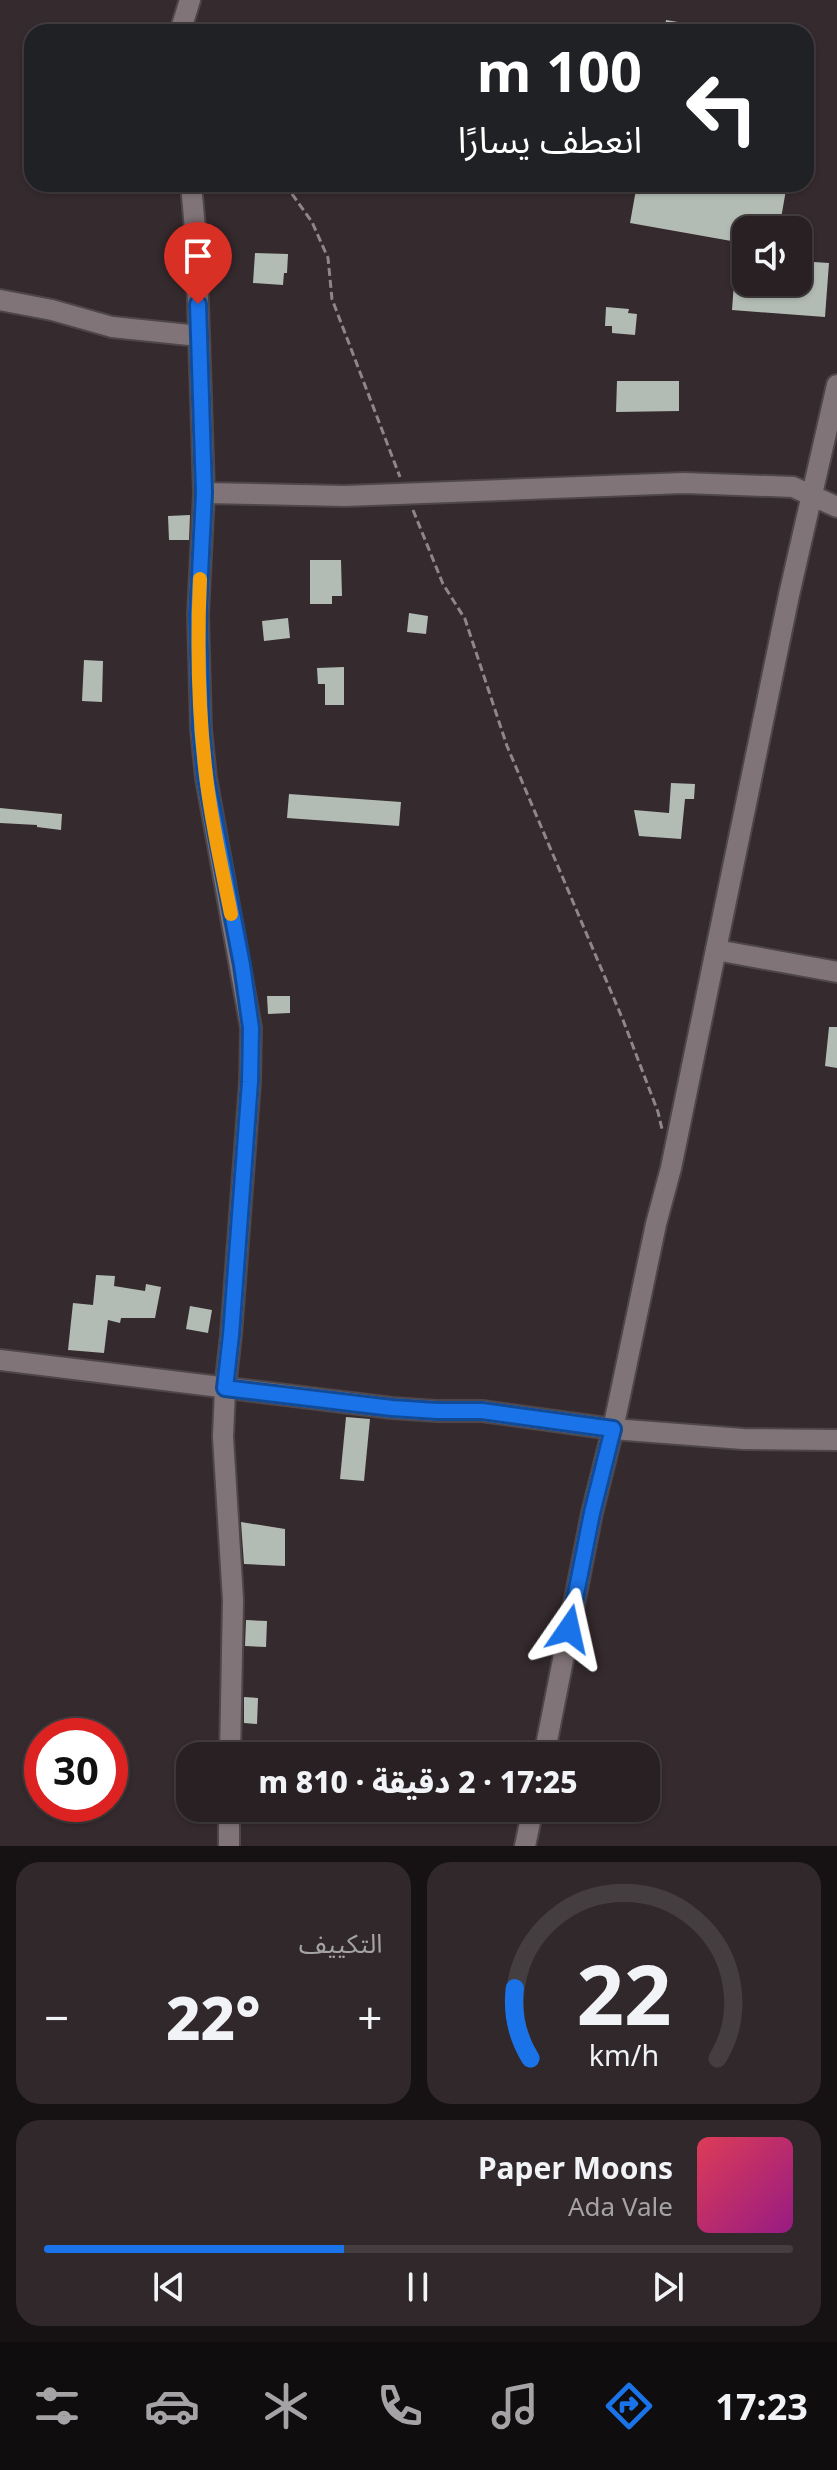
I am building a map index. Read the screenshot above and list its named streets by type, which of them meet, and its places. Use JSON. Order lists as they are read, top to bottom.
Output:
{
  "page": {
    "turn": ["100 m", "انعطف يسارًا"],
    "limit": "30",
    "trip": "17:25 · 2 دقيقة · 810 m",
    "tile": "التكييف",
    "heat": ["−", "22°", "+"],
    "song": ["Paper Moons", "Ada Vale"],
    "tabs": "17:23",
    "gauge": ["22", "km/h"]
  }
}
